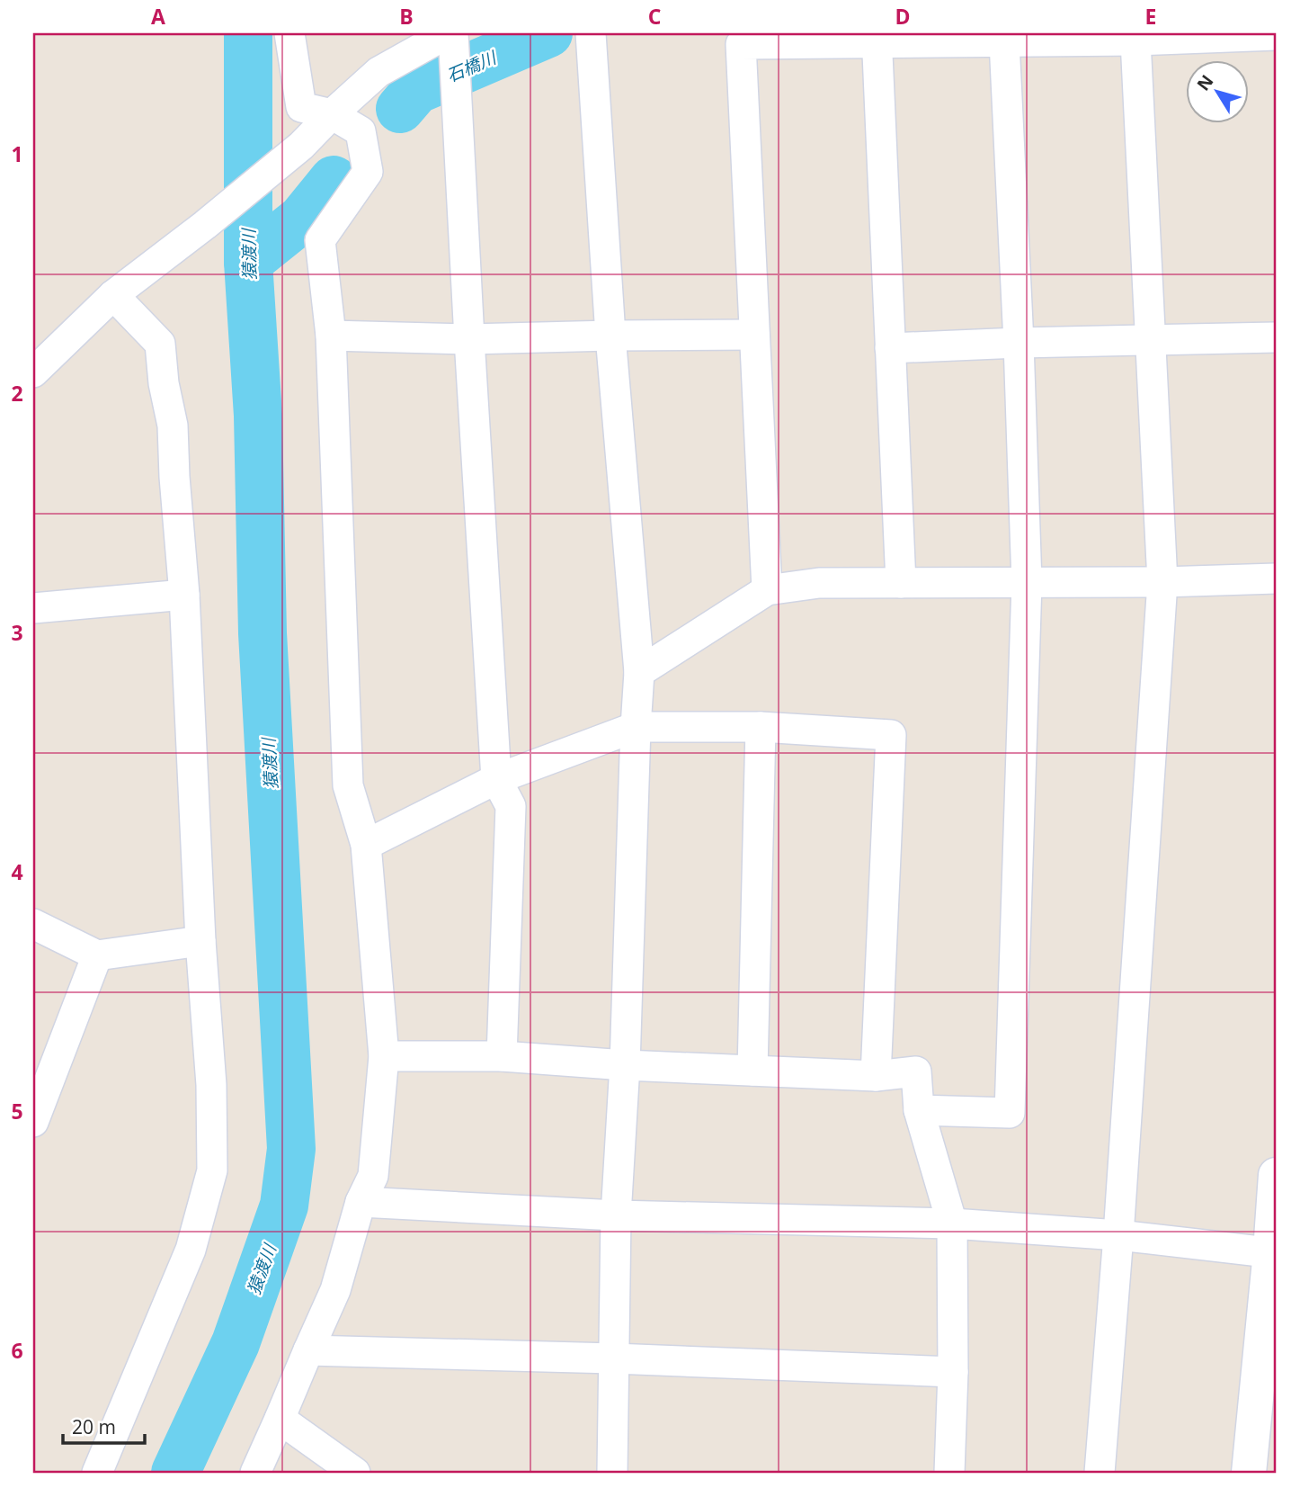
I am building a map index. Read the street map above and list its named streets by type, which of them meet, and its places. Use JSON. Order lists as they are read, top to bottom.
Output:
{
  "water": ["石橋川", "猿渡川"],
  "scale_bar": "20 m",
  "north": "top left",
  "grid": {
    "columns": [
      "A",
      "B",
      "C",
      "D",
      "E"
    ],
    "rows": [
      "1",
      "2",
      "3",
      "4",
      "5",
      "6"
    ]
  }
}
